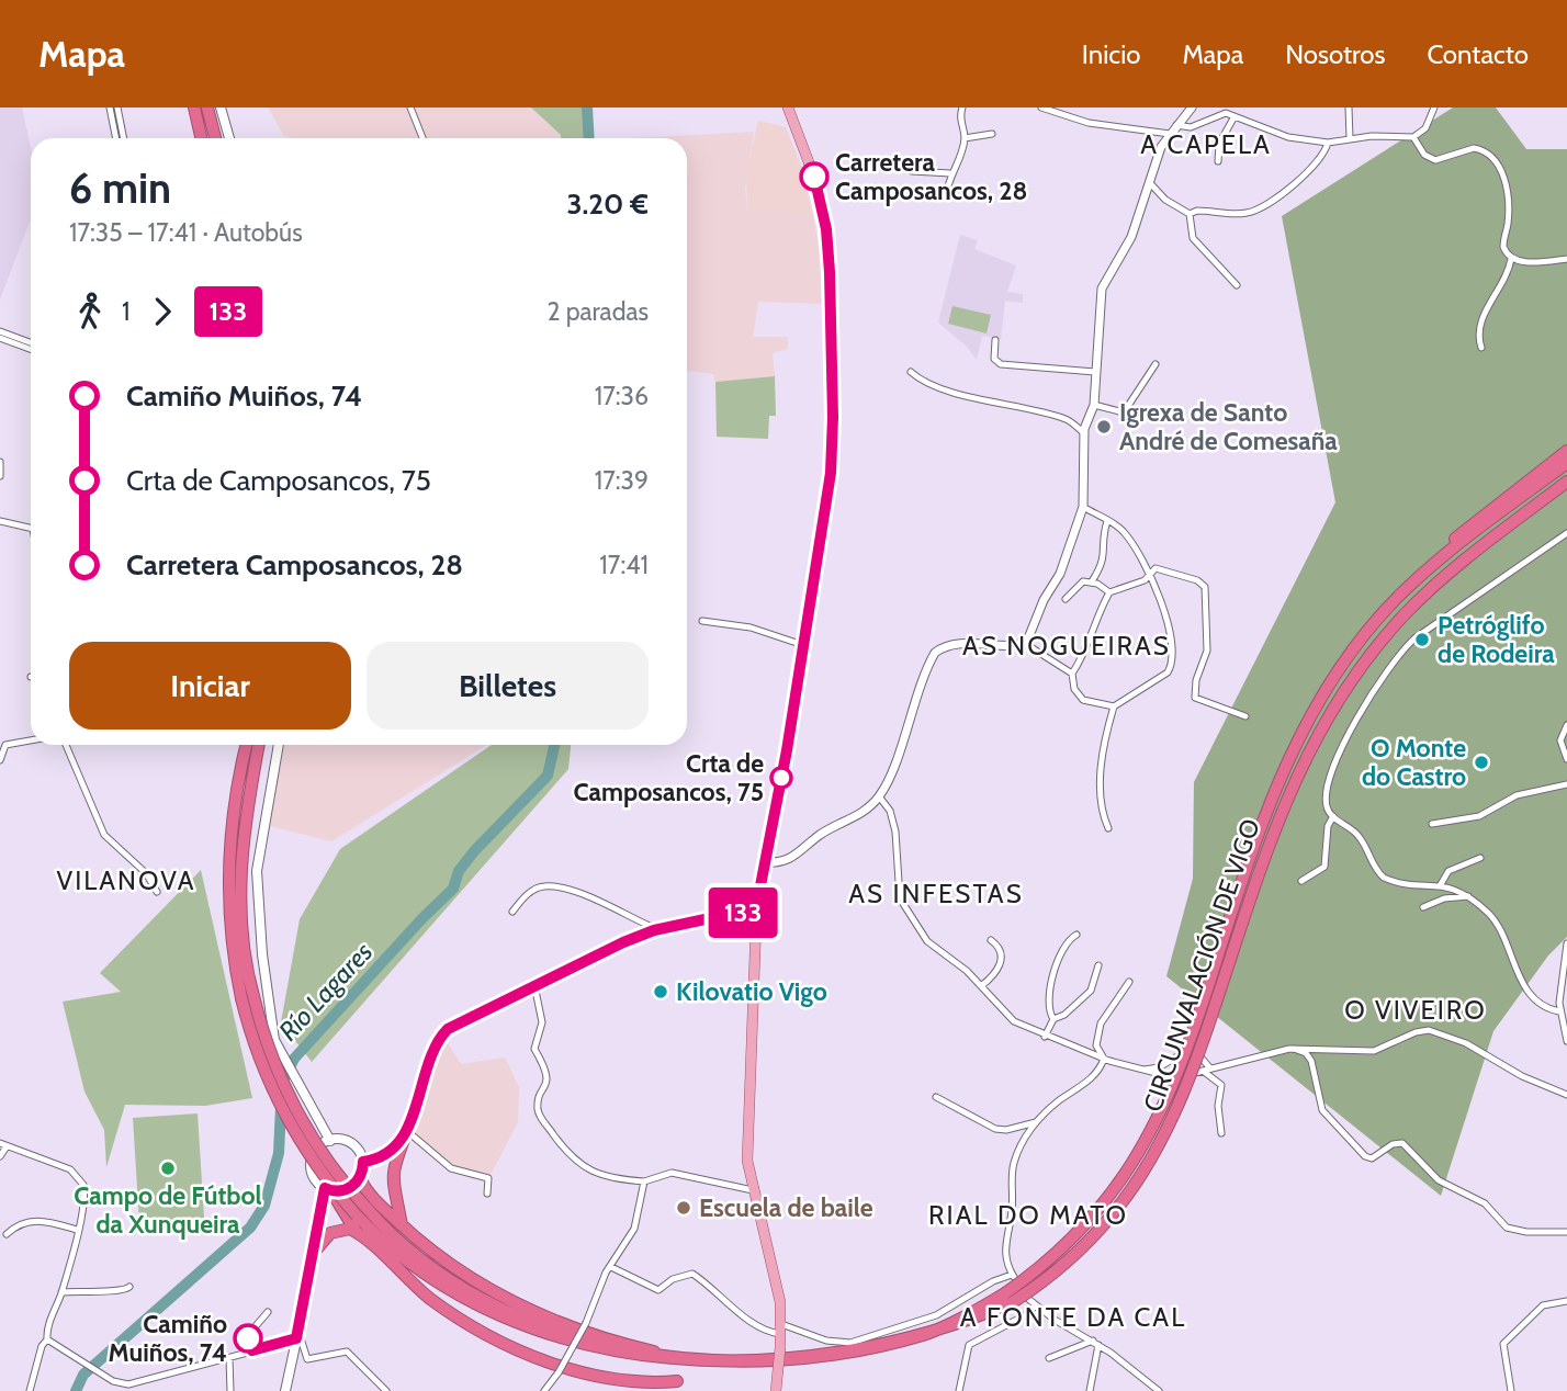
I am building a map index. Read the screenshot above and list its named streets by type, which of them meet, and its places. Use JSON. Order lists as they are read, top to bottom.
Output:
{
  "streets": {
    "highway": ["CIRCUNVALACIÓN DE VIGO"]
  },
  "districts": [
    "A CAPELA",
    "AS NOGUEIRAS",
    "VILANOVA",
    "AS INFESTAS",
    "O VIVEIRO",
    "RIAL DO MATO",
    "A FONTE DA CAL"
  ],
  "water": ["Río Lagares"],
  "places": [
    "Carretera Camposancos, 28",
    "Igrexa de Santo André de Comesaña",
    "Petróglifo de Rodeira",
    "O Monte do Castro",
    "Crta de Camposancos, 75",
    "Kilovatio Vigo",
    "Campo de Fútbol da Xunqueira",
    "Escuela de baile",
    "Camiño Muiños, 74"
  ],
  "lines": ["bus line 133"],
  "page": {
    "header": "Mapa",
    "nav": [
      "Inicio",
      "Mapa",
      "Nosotros",
      "Contacto"
    ],
    "on_map": "133",
    "heading": ["6 min", "17:35 – 17:41 · Autobús", "3.20 €"],
    "legs": ["1", "133", "2 paradas"],
    "list": [
      {
        "name": "Camiño Muiños, 74",
        "value": "17:36"
      },
      {
        "name": "Crta de Camposancos, 75",
        "value": "17:39"
      },
      {
        "name": "Carretera Camposancos, 28",
        "value": "17:41"
      }
    ],
    "buttons": ["Iniciar", "Billetes"]
  }
}
